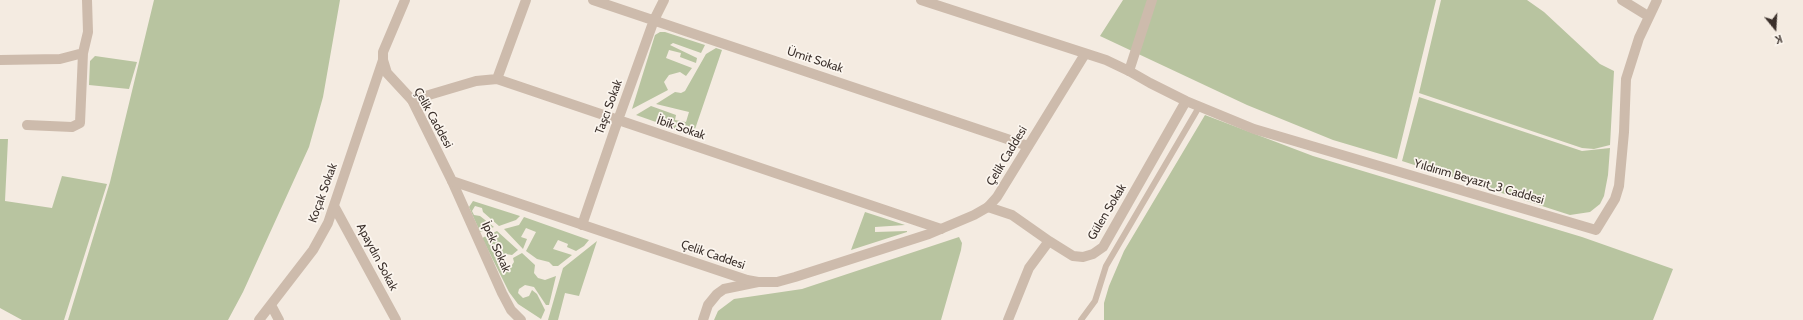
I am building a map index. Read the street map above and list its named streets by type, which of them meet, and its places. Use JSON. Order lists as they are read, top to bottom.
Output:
{
  "streets": {
    "street": [
      "Ümit Sokak",
      "Taşcı Sokak",
      "Çelik Caddesi",
      "İbik Sokak",
      "Yıldırım Beyazıt_3 Caddesi",
      "Koçak Sokak",
      "Gülen Sokak",
      "İpek Sokak",
      "Apaydın Sokak"
    ]
  },
  "crossings": [
    ["Ümit Sokak", "Taşcı Sokak"],
    ["Ümit Sokak", "Çelik Caddesi"],
    ["Taşcı Sokak", "Çelik Caddesi"],
    ["Taşcı Sokak", "İbik Sokak"],
    ["Çelik Caddesi", "İbik Sokak"],
    ["Çelik Caddesi", "Yıldırım Beyazıt_3 Caddesi"],
    ["Çelik Caddesi", "Koçak Sokak"],
    ["Çelik Caddesi", "Gülen Sokak"],
    ["Çelik Caddesi", "İpek Sokak"],
    ["Yıldırım Beyazıt_3 Caddesi", "Gülen Sokak"],
    ["Koçak Sokak", "Apaydın Sokak"]
  ],
  "north": "bottom"
}
